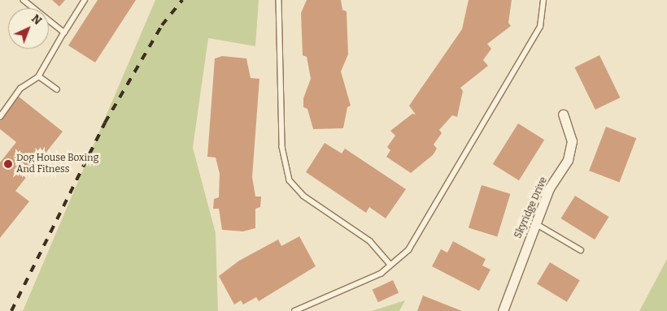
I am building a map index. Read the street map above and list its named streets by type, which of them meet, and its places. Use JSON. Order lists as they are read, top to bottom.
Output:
{
  "streets": {
    "street": ["Skyridge Drive"]
  },
  "places": ["Dog House Boxing And Fitness"],
  "north": "top right"
}
